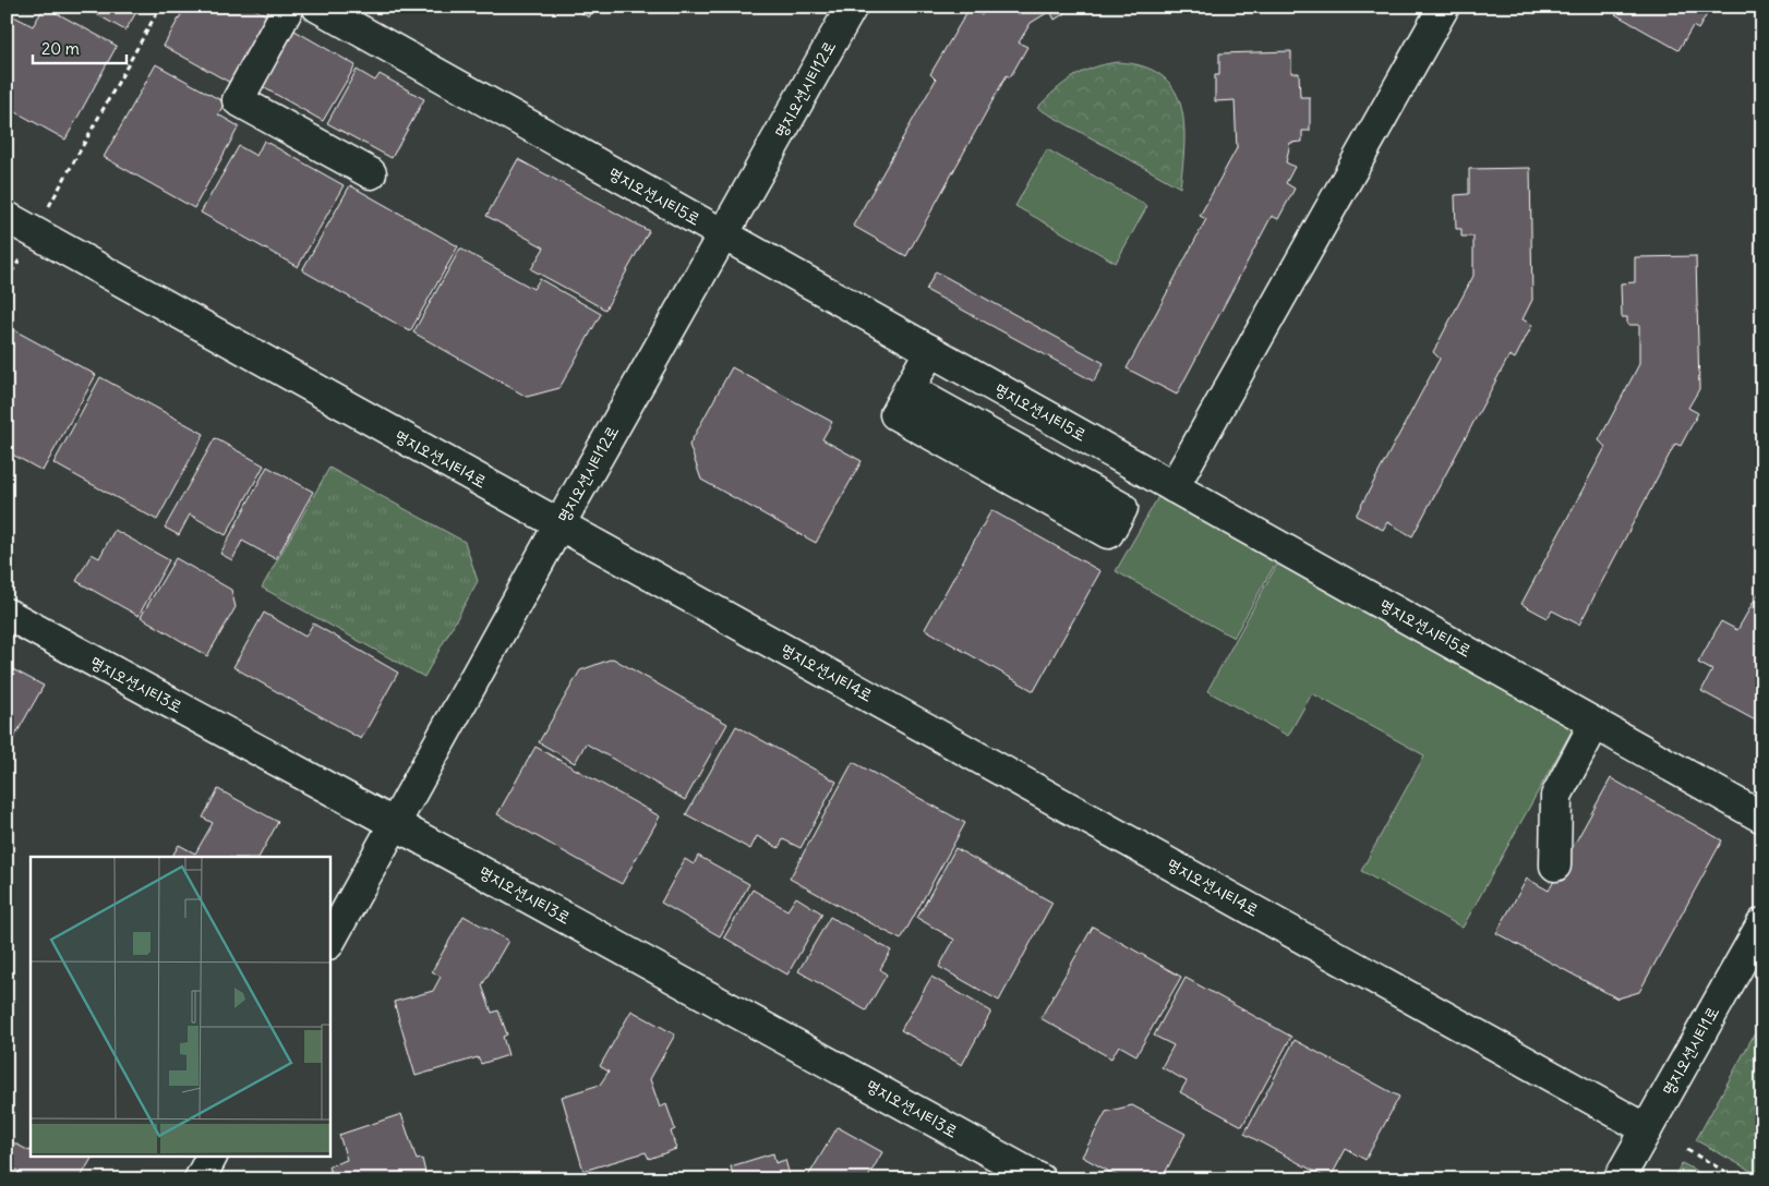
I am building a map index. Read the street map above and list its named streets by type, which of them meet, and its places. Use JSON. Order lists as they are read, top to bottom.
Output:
{
  "streets": {
    "street": [
      "명지오션시티12로",
      "명지오션시티5로",
      "명지오션시티4로",
      "명지오션시티3로",
      "명지오션시티1로"
    ]
  },
  "crossings": [
    ["명지오션시티12로", "명지오션시티5로"],
    ["명지오션시티12로", "명지오션시티4로"],
    ["명지오션시티12로", "명지오션시티3로"],
    ["명지오션시티4로", "명지오션시티1로"]
  ],
  "scale_bar": "20 m"
}
